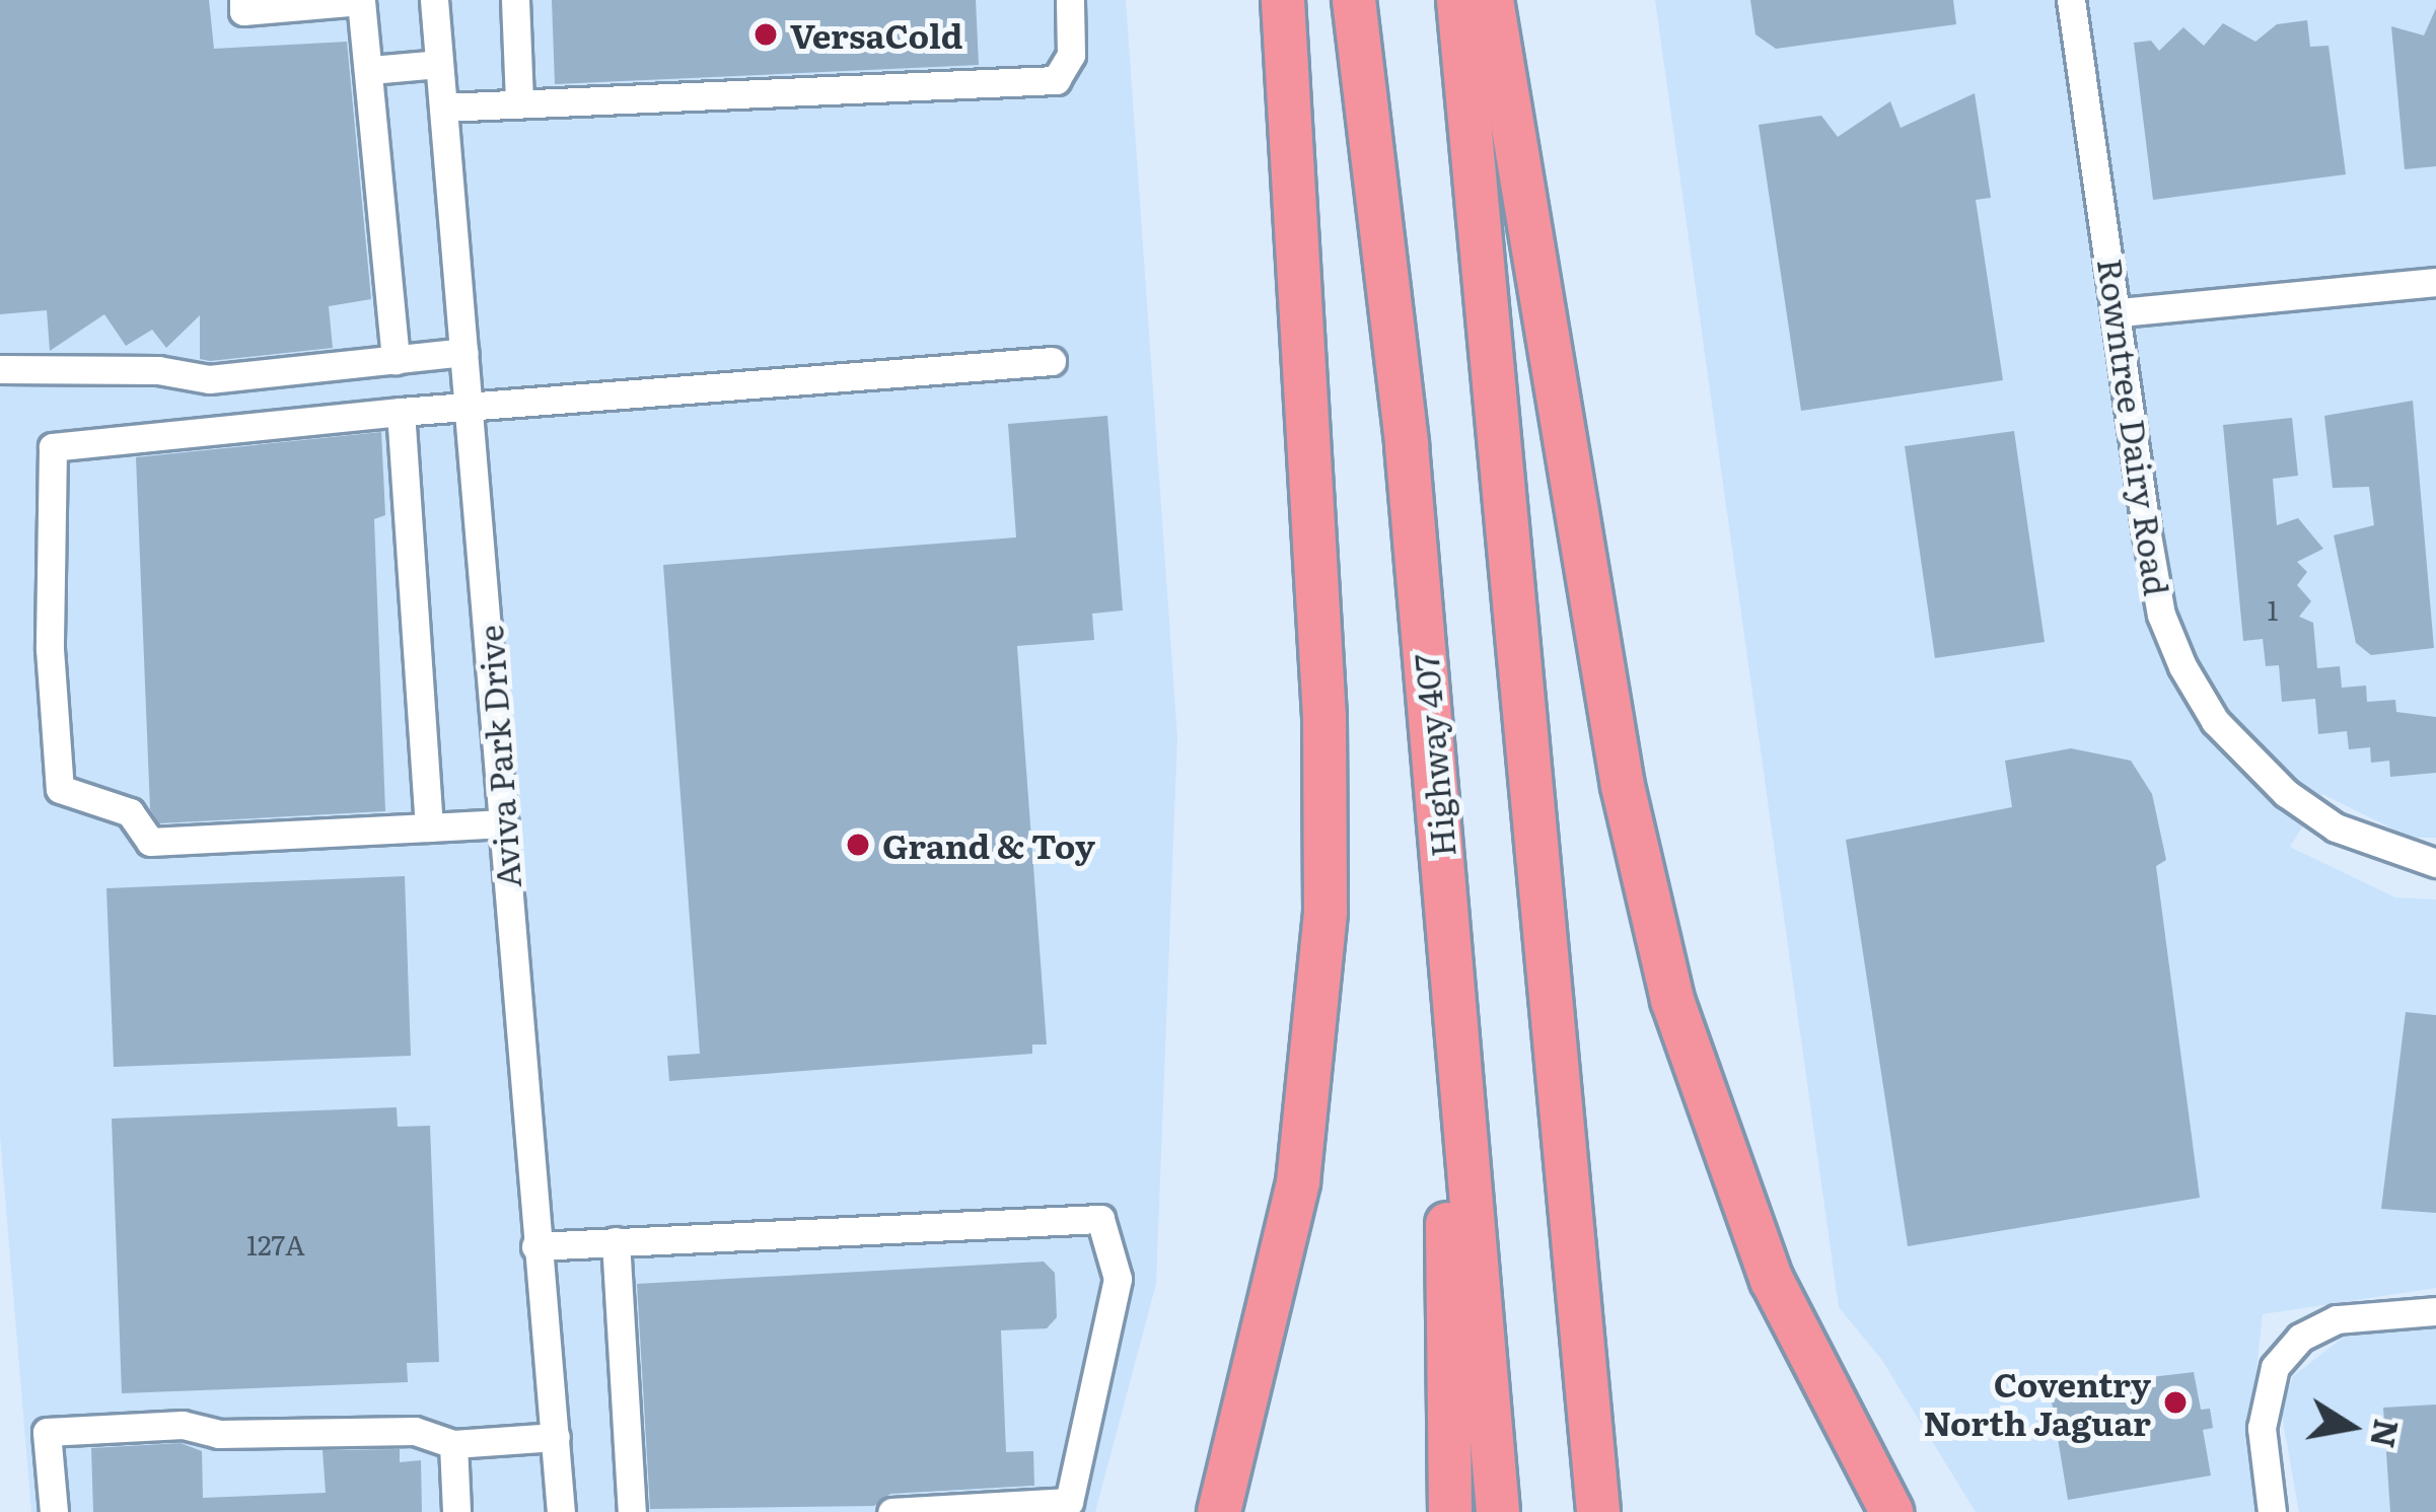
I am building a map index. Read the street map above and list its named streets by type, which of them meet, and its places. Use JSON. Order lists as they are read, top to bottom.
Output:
{
  "streets": {
    "highway": ["Highway 407"],
    "street": ["Rowntree Dairy Road", "Aviva Park Drive"]
  },
  "places": ["VersaCold", "Grand & Toy", "Coventry North Jaguar"],
  "house_numbers": ["1", "127A"],
  "north": "right"
}
